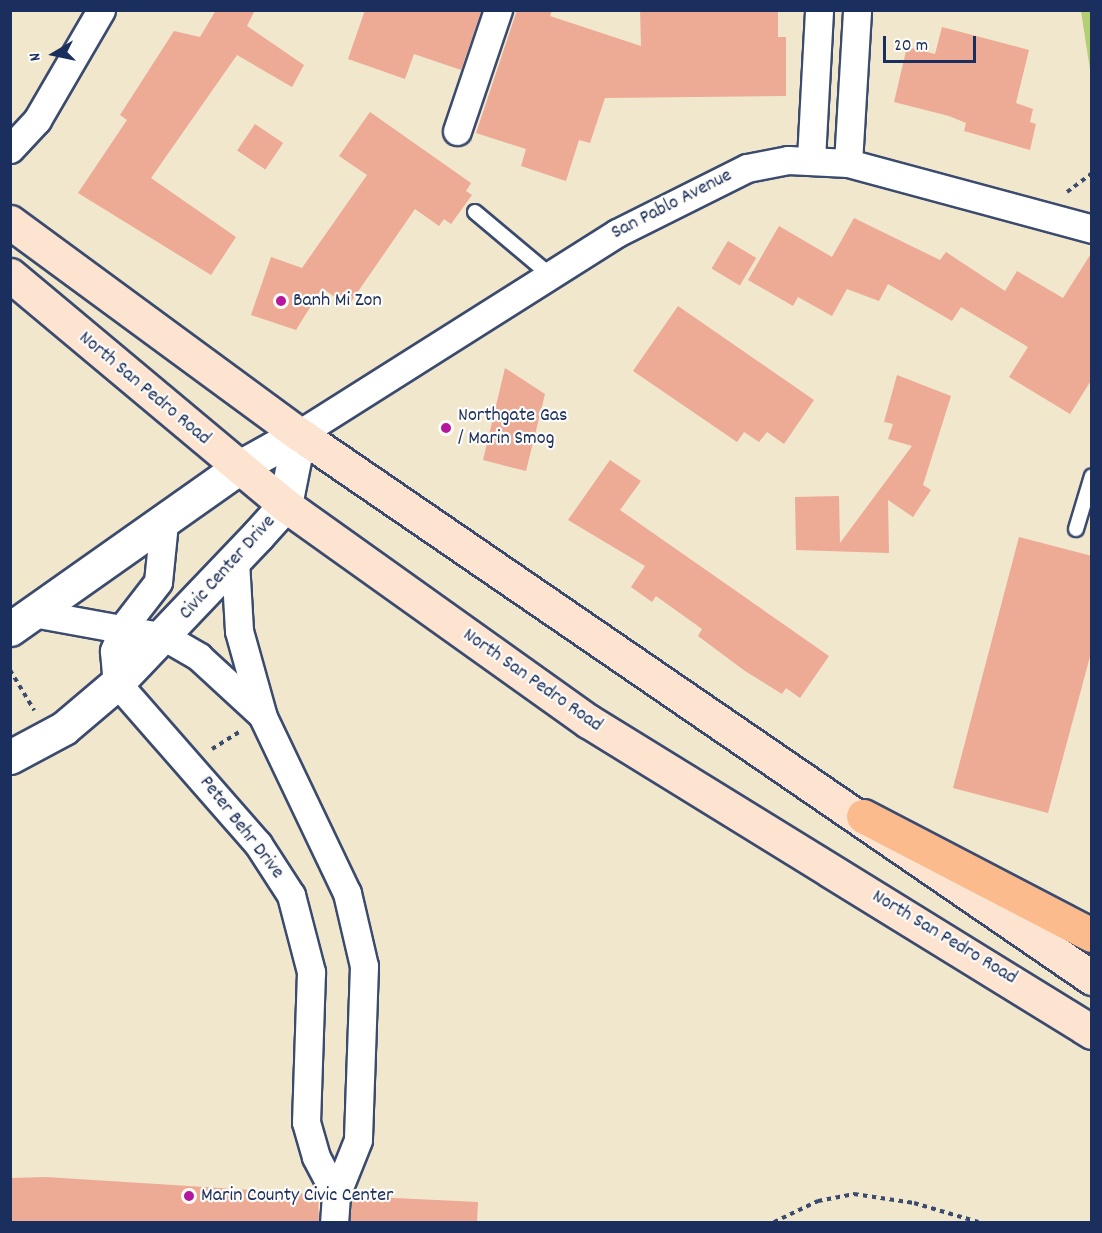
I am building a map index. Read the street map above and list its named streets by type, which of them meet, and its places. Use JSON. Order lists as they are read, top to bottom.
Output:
{
  "streets": {
    "main road": ["North San Pedro Road"],
    "street": ["San Pablo Avenue", "Civic Center Drive", "Peter Behr Drive"]
  },
  "crossings": [
    ["San Pablo Avenue", "Civic Center Drive"],
    ["North San Pedro Road", "Civic Center Drive"],
    ["Civic Center Drive", "Peter Behr Drive"]
  ],
  "places": ["Banh Mi Zon", "Northgate Gas / Marin Smog", "Marin County Civic Center"],
  "scale_bar": "20 m",
  "north": "left"
}
